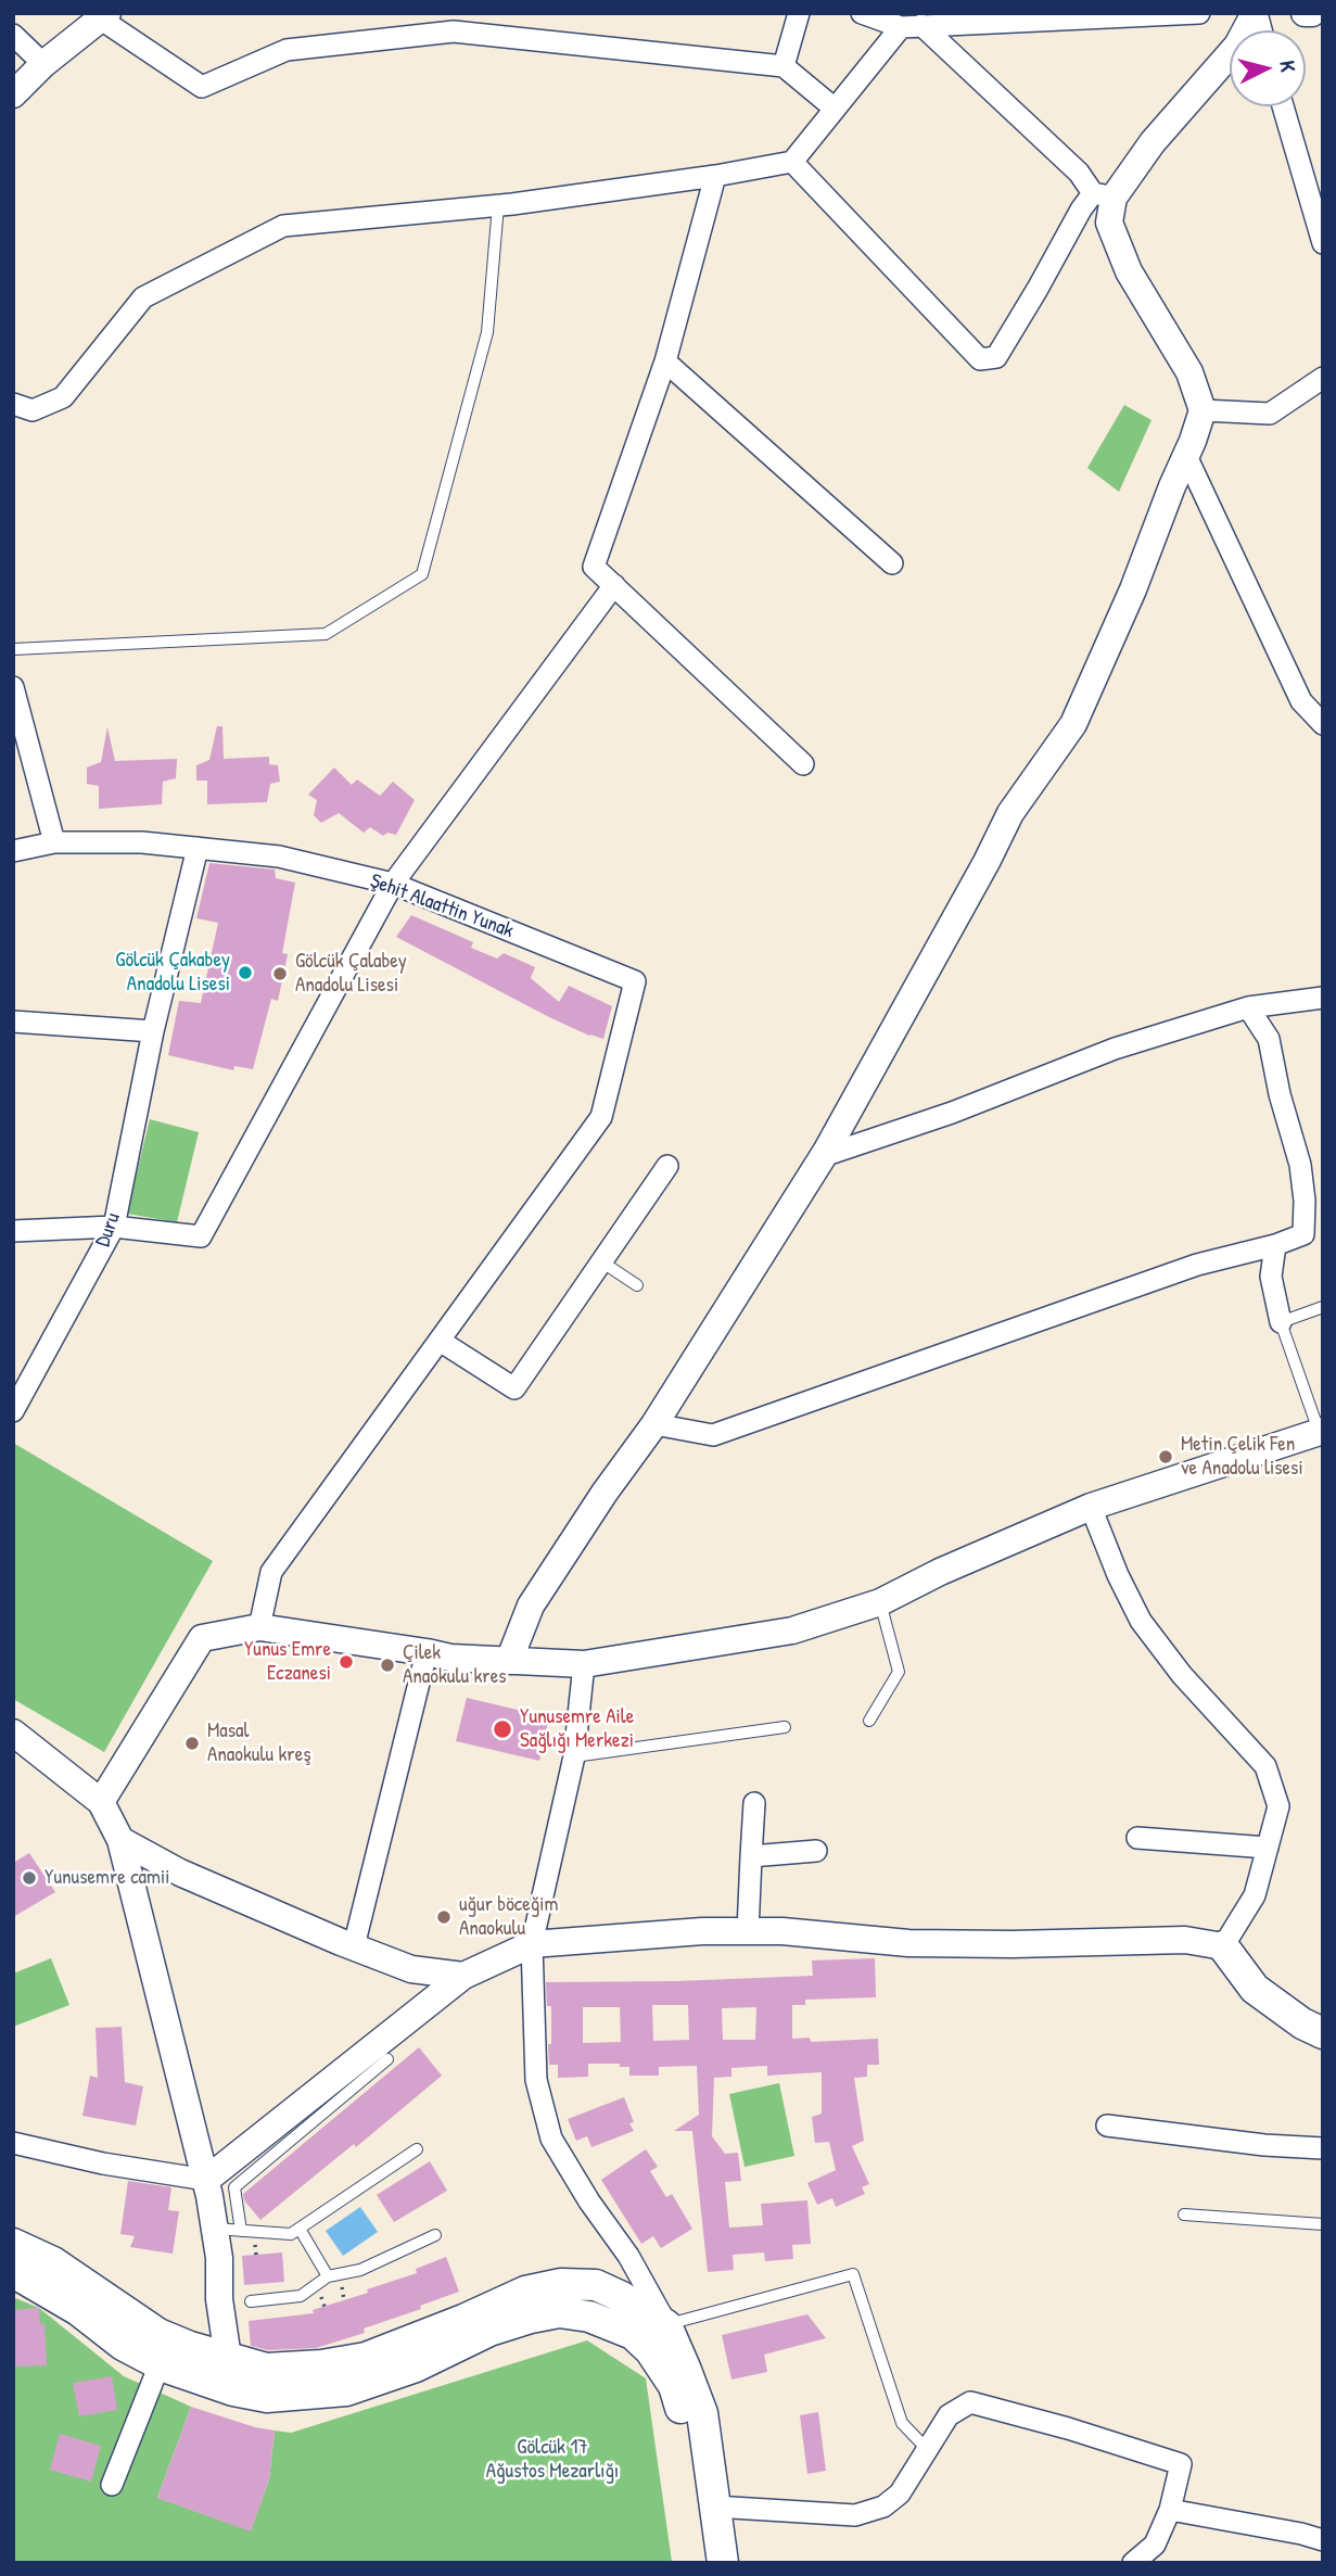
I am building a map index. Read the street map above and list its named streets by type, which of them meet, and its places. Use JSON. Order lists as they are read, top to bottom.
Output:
{
  "streets": {
    "street": ["Şehit Alaattin Yunak", "Duru"]
  },
  "crossings": [
    ["Şehit Alaattin Yunak", "Duru"]
  ],
  "parks": ["Gölcük 17 Ağustos Mezarlığı"],
  "places": [
    "Gölcük Çakabey Anadolu Lisesi",
    "Gölcük Çalabey Anadolu Lisesi",
    "Metin Çelik Fen ve Anadolu lisesi",
    "Yunus Emre Eczanesi",
    "Çilek Anaokulu kres",
    "Yunusemre Aile Sağlığı Merkezi",
    "Masal Anaokulu kreş",
    "Yunusemre camii",
    "uğur böceğim Anaokulu"
  ],
  "north": "right"
}
